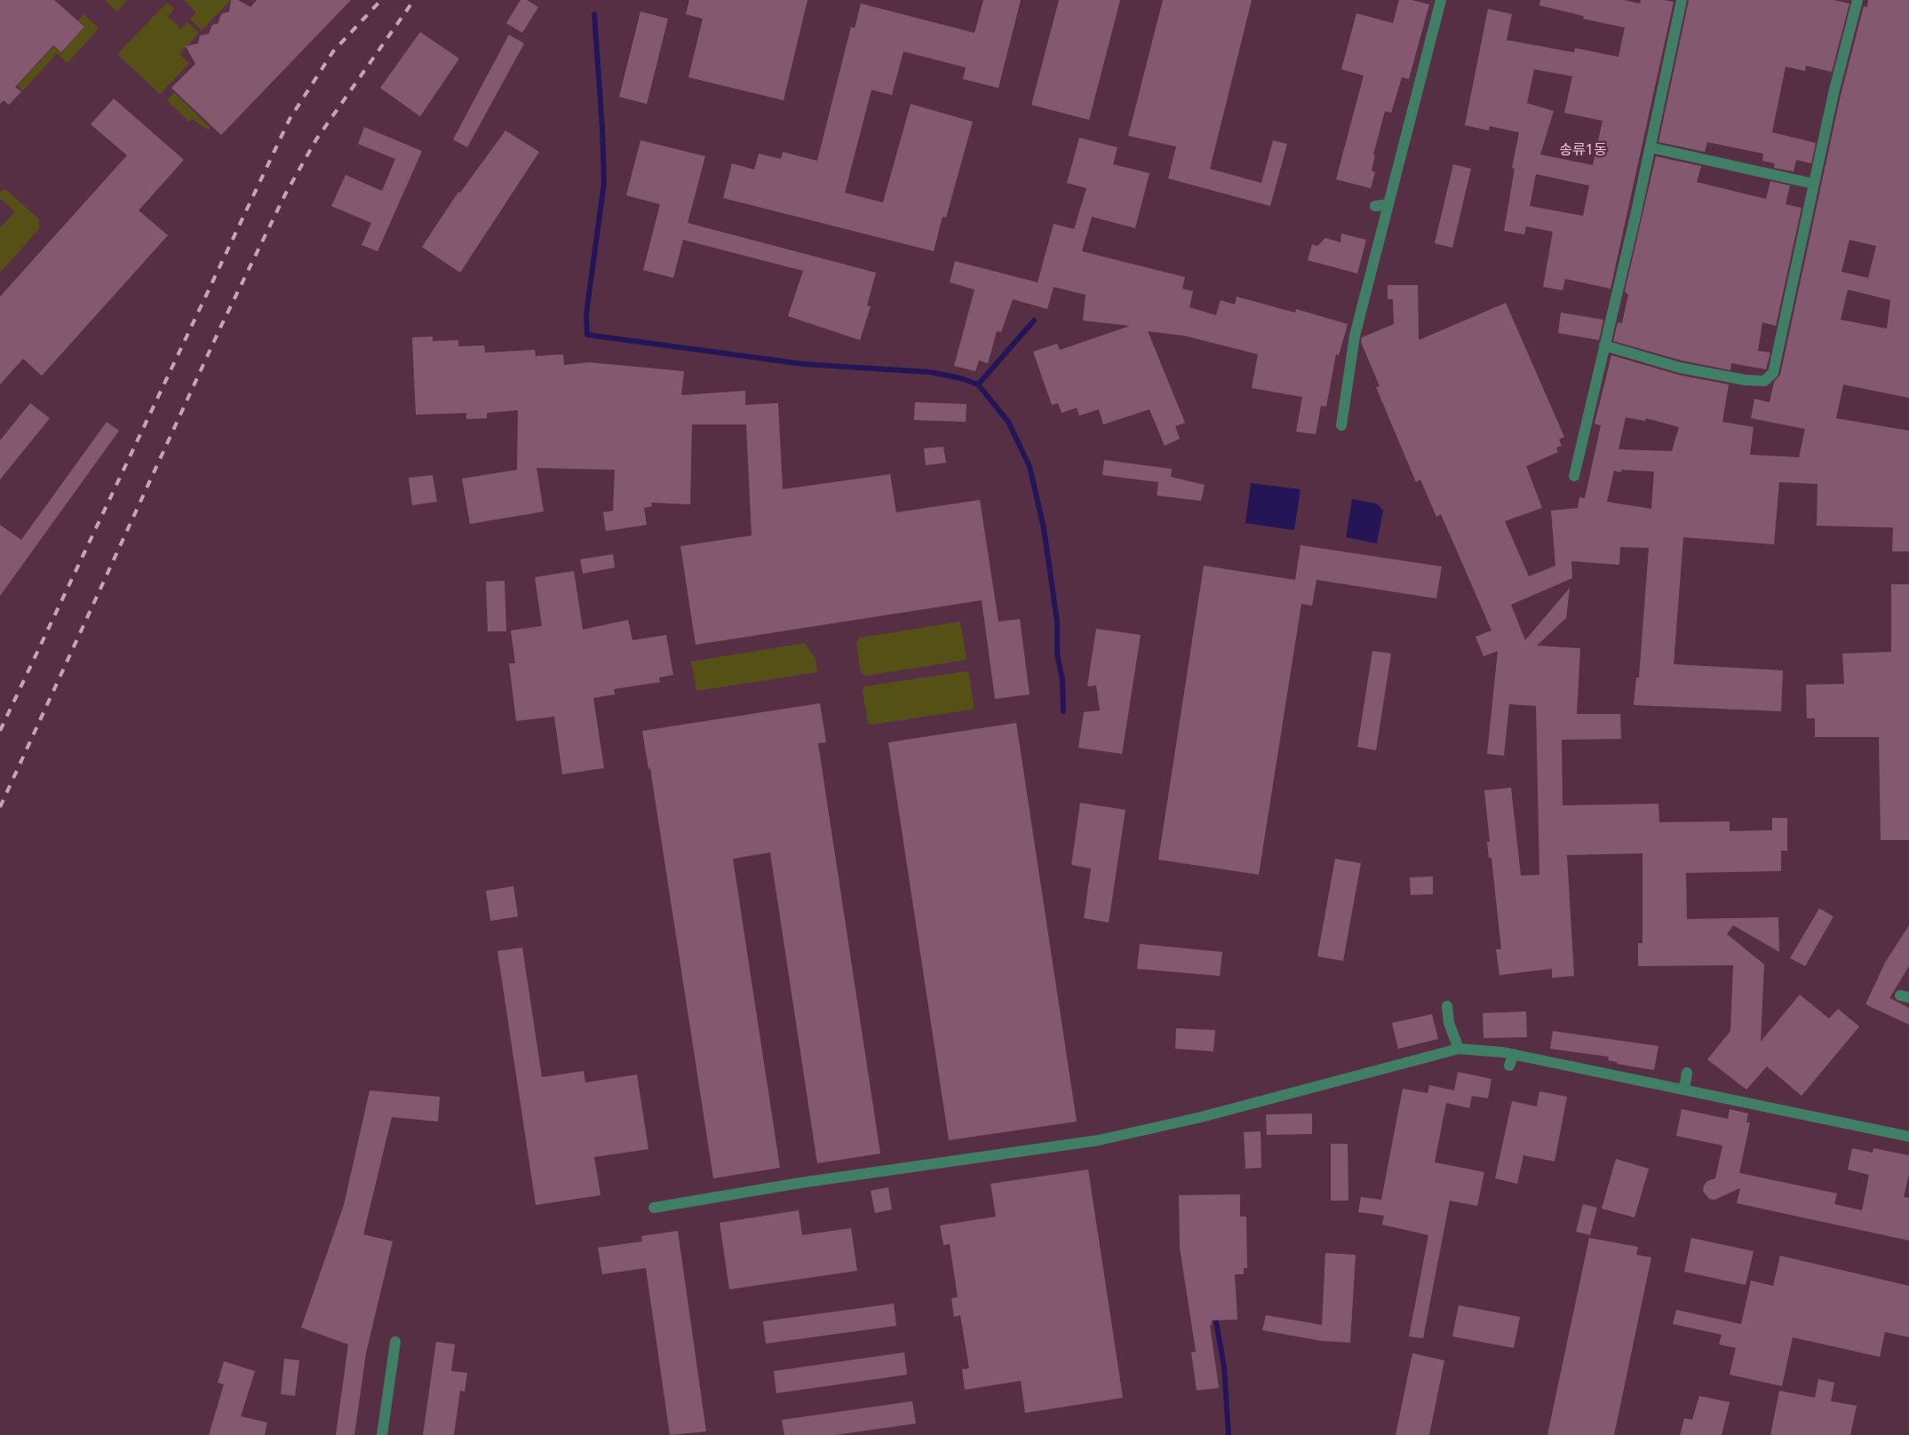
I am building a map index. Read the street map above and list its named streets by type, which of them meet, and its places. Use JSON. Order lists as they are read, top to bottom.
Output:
{
  "districts": ["송류1동"]
}
